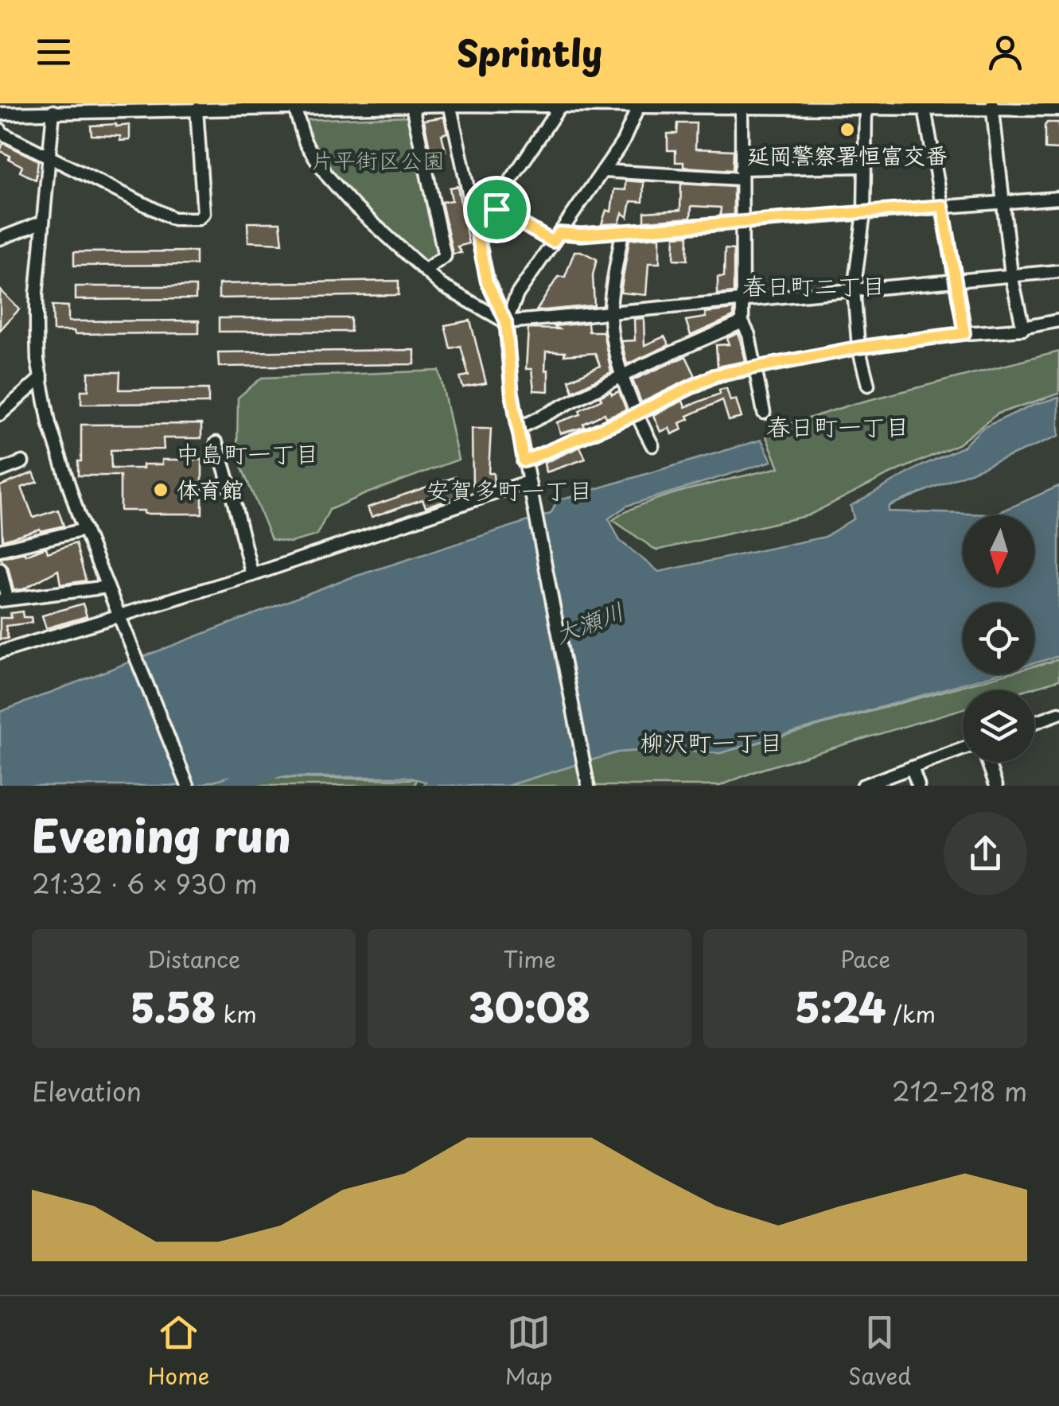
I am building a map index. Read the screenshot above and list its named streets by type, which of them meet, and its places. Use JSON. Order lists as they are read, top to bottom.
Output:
{
  "districts": [
    "春日町二丁目",
    "春日町一丁目",
    "中島町一丁目",
    "安賀多町一丁目",
    "柳沢町一丁目"
  ],
  "water": ["大瀬川"],
  "parks": ["片平街区公園"],
  "places": ["延岡警察署恒富交番", "体育館"],
  "north": "bottom",
  "page": {
    "header": "Sprintly",
    "heading": ["Evening run", "21:32 · 6 × 930 m"],
    "stats": [
      ["Distance", "5.58 km"],
      ["Time", "30:08"],
      ["Pace", "5:24 /km"]
    ],
    "chart": ["Elevation", "212–218 m"],
    "tabs": ["Home", "Map", "Saved"]
  }
}
